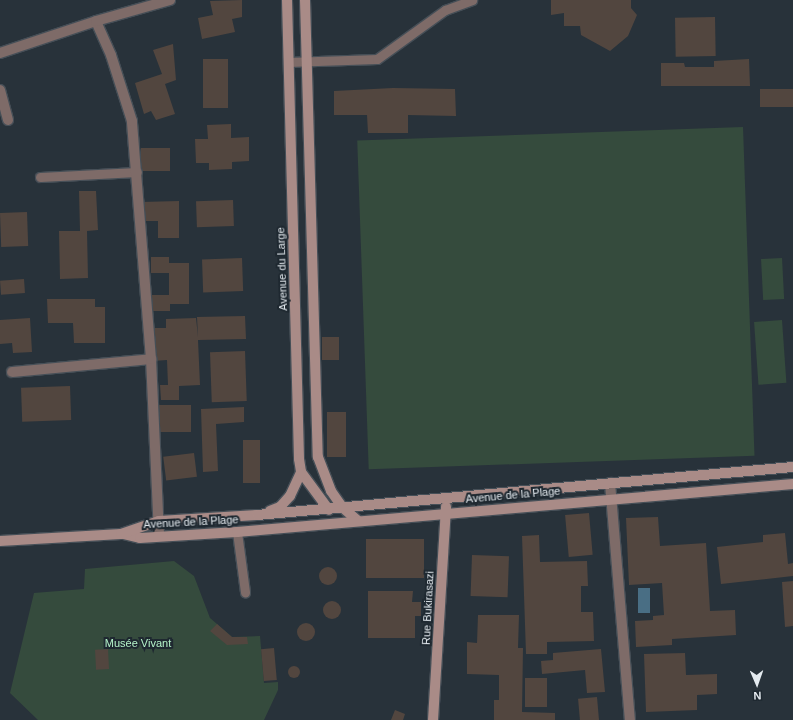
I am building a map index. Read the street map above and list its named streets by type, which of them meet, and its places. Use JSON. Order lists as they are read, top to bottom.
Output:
{
  "streets": {
    "main road": ["Avenue du Large", "Avenue de la Plage", "Rue Bukirasazi"]
  },
  "crossings": [
    ["Avenue de la Plage", "Rue Bukirasazi"]
  ],
  "parks": ["Musée Vivant"],
  "north": "bottom"
}
